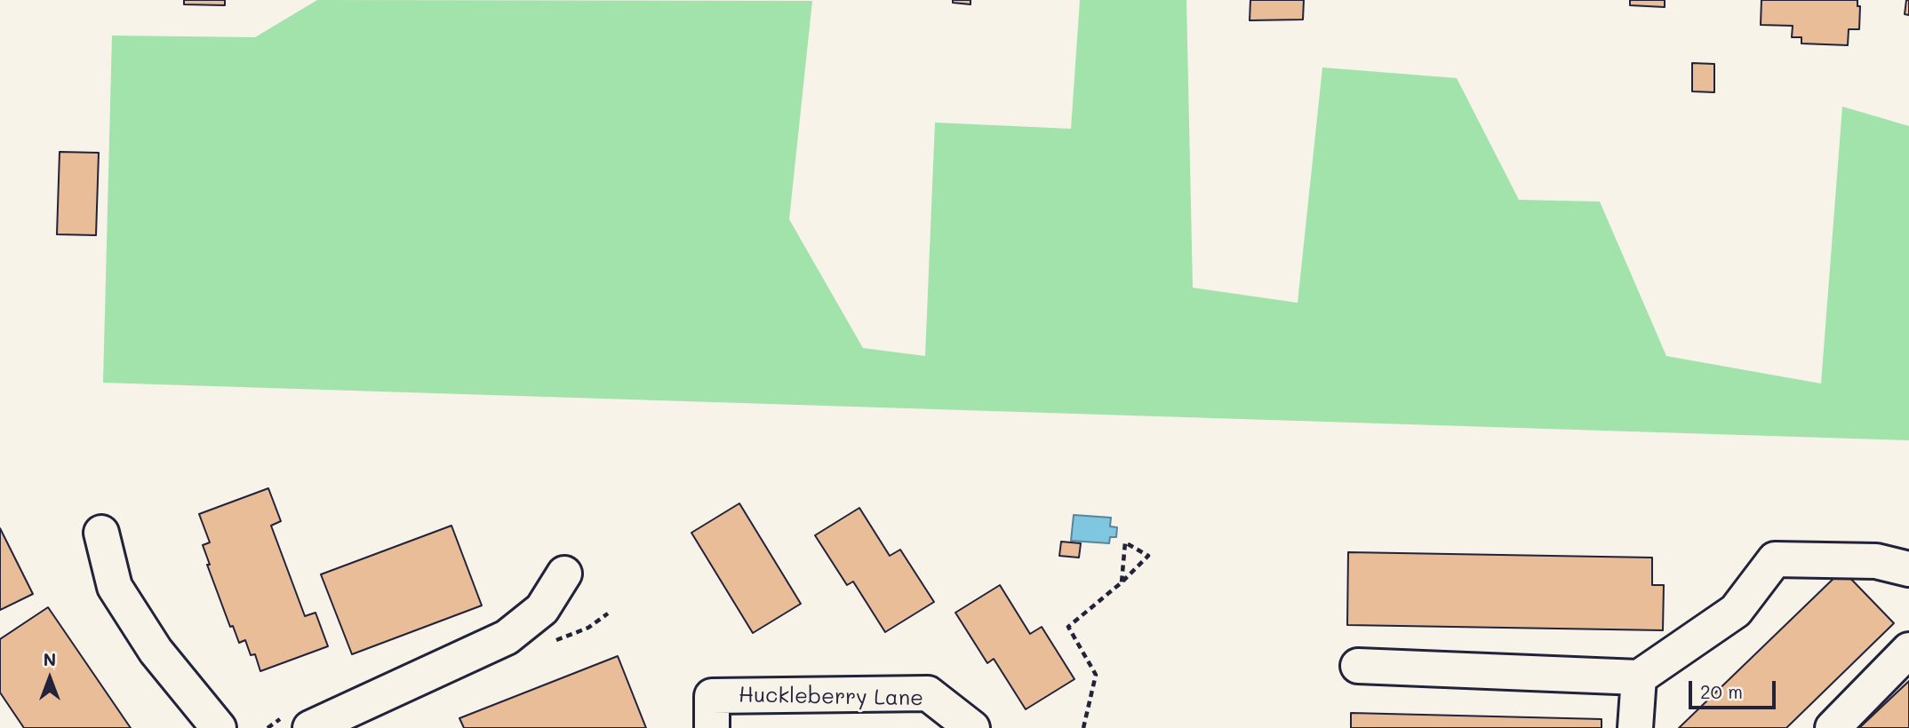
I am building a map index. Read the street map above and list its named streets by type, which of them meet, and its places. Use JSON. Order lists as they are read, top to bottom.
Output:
{
  "streets": {
    "street": ["Huckleberry Lane"]
  },
  "scale_bar": "20 m",
  "north": "top"
}
